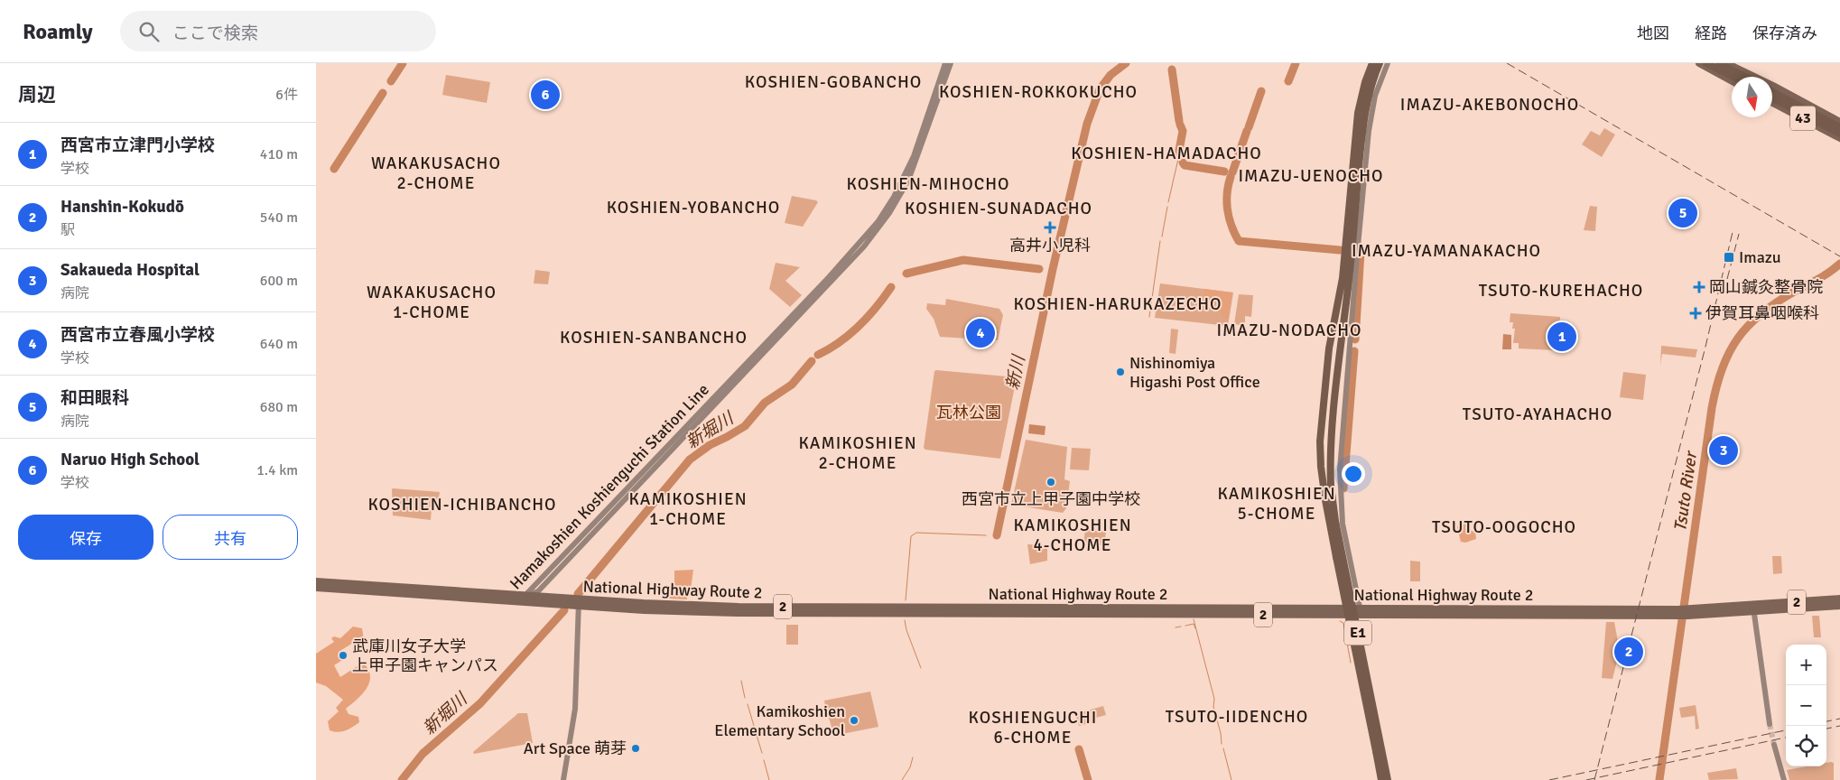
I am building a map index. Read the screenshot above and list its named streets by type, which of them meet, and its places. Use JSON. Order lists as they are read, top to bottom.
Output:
{
  "streets": {
    "highway": [
      "43",
      "National Highway Route 2",
      "2",
      "E1"
    ],
    "main road": ["Hamakoshien Koshienguchi Station Line"]
  },
  "crossings": [
    ["Hamakoshien Koshienguchi Station Line", "National Highway Route 2"]
  ],
  "districts": [
    "KOSHIEN-GOBANCHO",
    "KOSHIEN-ROKKOKUCHO",
    "IMAZU-AKEBONOCHO",
    "KOSHIEN-HAMADACHO",
    "WAKAKUSACHO 2-CHOME",
    "IMAZU-UENOCHO",
    "KOSHIEN-MIHOCHO",
    "KOSHIEN-YOBANCHO",
    "KOSHIEN-SUNADACHO",
    "IMAZU-YAMANAKACHO",
    "TSUTO-KUREHACHO",
    "WAKAKUSACHO 1-CHOME",
    "KOSHIEN-HARUKAZECHO",
    "IMAZU-NODACHO",
    "KOSHIEN-SANBANCHO",
    "TSUTO-AYAHACHO",
    "KAMIKOSHIEN 2-CHOME",
    "KAMIKOSHIEN 5-CHOME",
    "KAMIKOSHIEN 1-CHOME",
    "KOSHIEN-ICHIBANCHO",
    "KAMIKOSHIEN 4-CHOME",
    "TSUTO-OOGOCHO",
    "TSUTO-IIDENCHO",
    "KOSHIENGUCHI 6-CHOME"
  ],
  "water": ["新川", "新堀川", "Tsuto River"],
  "parks": ["瓦林公園"],
  "places": {
    "health": ["高井小児科", "岡山鍼灸整骨院", "伊賀耳鼻咽喉科"],
    "transit": ["Imazu"],
    "other": [
      "Nishinomiya Higashi Post Office",
      "西宮市立上甲子園中学校",
      "武庫川女子大学 上甲子園キャンパス",
      "Kamikoshien Elementary School",
      "Art Space 萌芽"
    ]
  },
  "north": "bottom",
  "page": {
    "header": "Roamly",
    "search": "ここで検索",
    "nav": ["地図", "経路", "保存済み"],
    "heading": ["周辺", "6件"],
    "pins": [
      "6",
      "5",
      "4",
      "1",
      "3",
      "2"
    ],
    "list": [
      {
        "mark": "1",
        "name": "西宮市立津門小学校",
        "note": "学校",
        "value": "410 m"
      },
      {
        "mark": "2",
        "name": "Hanshin-Kokudō",
        "note": "駅",
        "value": "540 m"
      },
      {
        "mark": "3",
        "name": "Sakaueda Hospital",
        "note": "病院",
        "value": "600 m"
      },
      {
        "mark": "4",
        "name": "西宮市立春風小学校",
        "note": "学校",
        "value": "640 m"
      },
      {
        "mark": "5",
        "name": "和田眼科",
        "note": "病院",
        "value": "680 m"
      },
      {
        "mark": "6",
        "name": "Naruo High School",
        "note": "学校",
        "value": "1.4 km"
      }
    ],
    "buttons": ["保存", "共有"],
    "map_buttons": ["+", "−"]
  }
}
